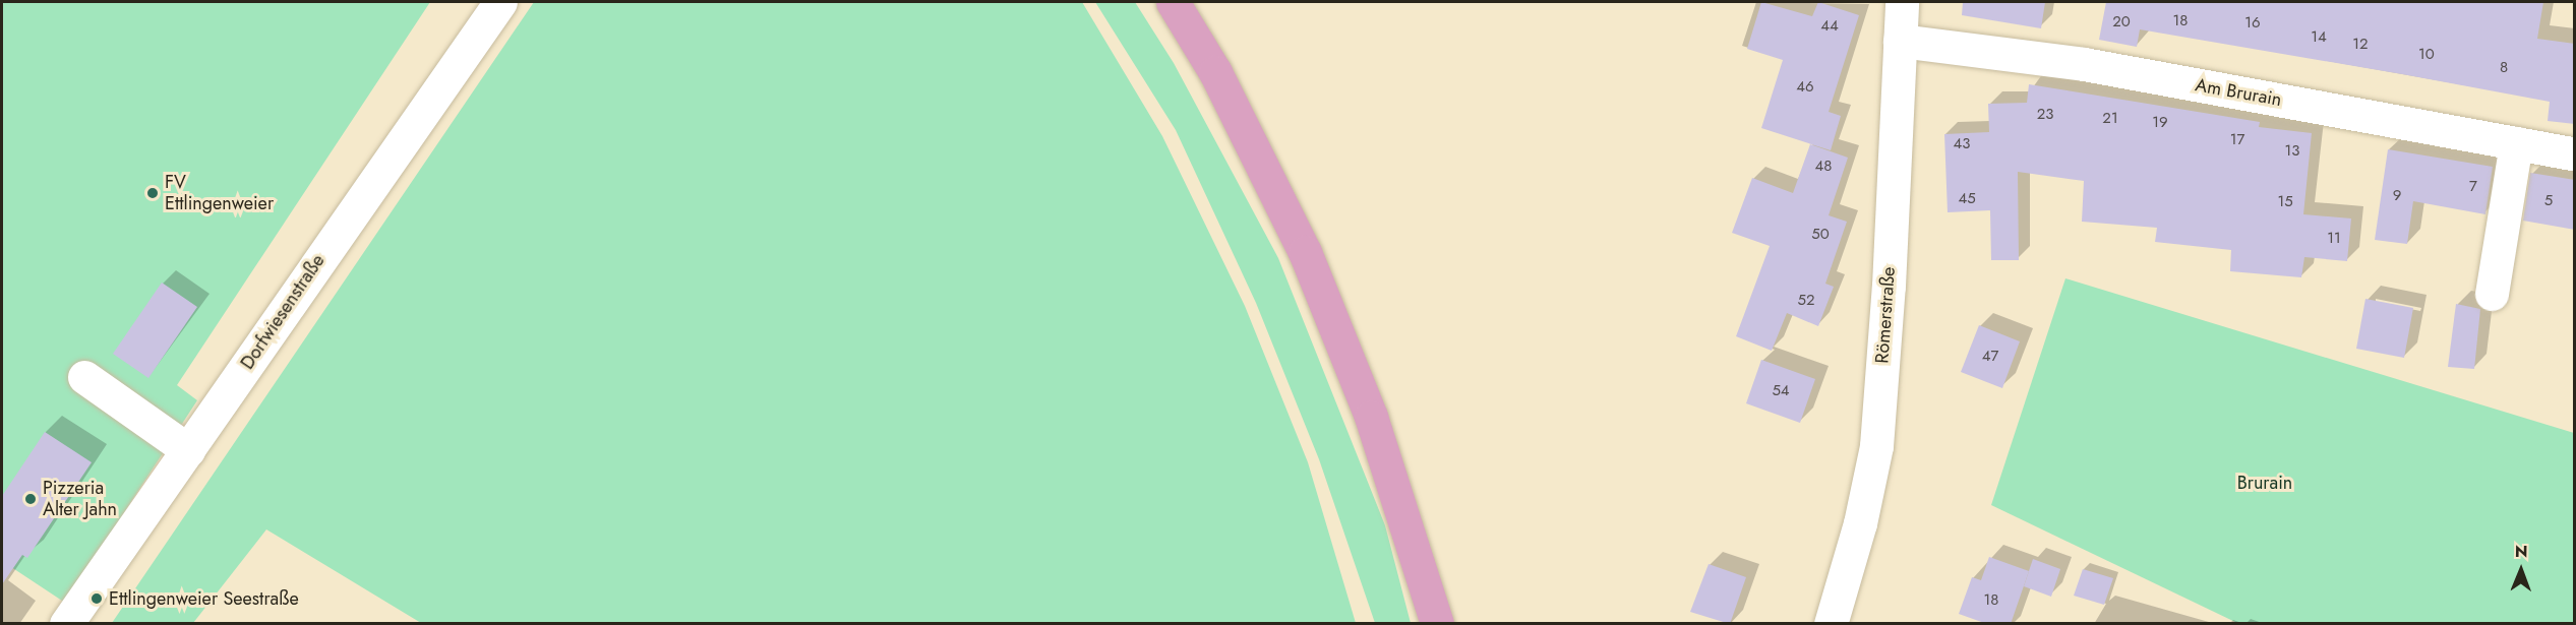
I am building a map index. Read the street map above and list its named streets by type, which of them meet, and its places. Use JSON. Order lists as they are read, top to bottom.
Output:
{
  "streets": {
    "street": ["Am Brurain", "Dorfwiesenstraße", "Römerstraße"]
  },
  "crossings": [
    ["Am Brurain", "Römerstraße"]
  ],
  "parks": ["Brurain"],
  "places": ["FV Ettlingenweier", "Pizzeria Alter Jahn", "Ettlingenweier Seestraße"],
  "house_numbers": [
    "18",
    "20",
    "16",
    "44",
    "14",
    "12",
    "10",
    "8",
    "46",
    "23",
    "21",
    "19",
    "17",
    "43",
    "13",
    "48",
    "7",
    "9",
    "45",
    "5",
    "15",
    "50",
    "11",
    "52",
    "47",
    "54",
    "18"
  ],
  "north": "top"
}
